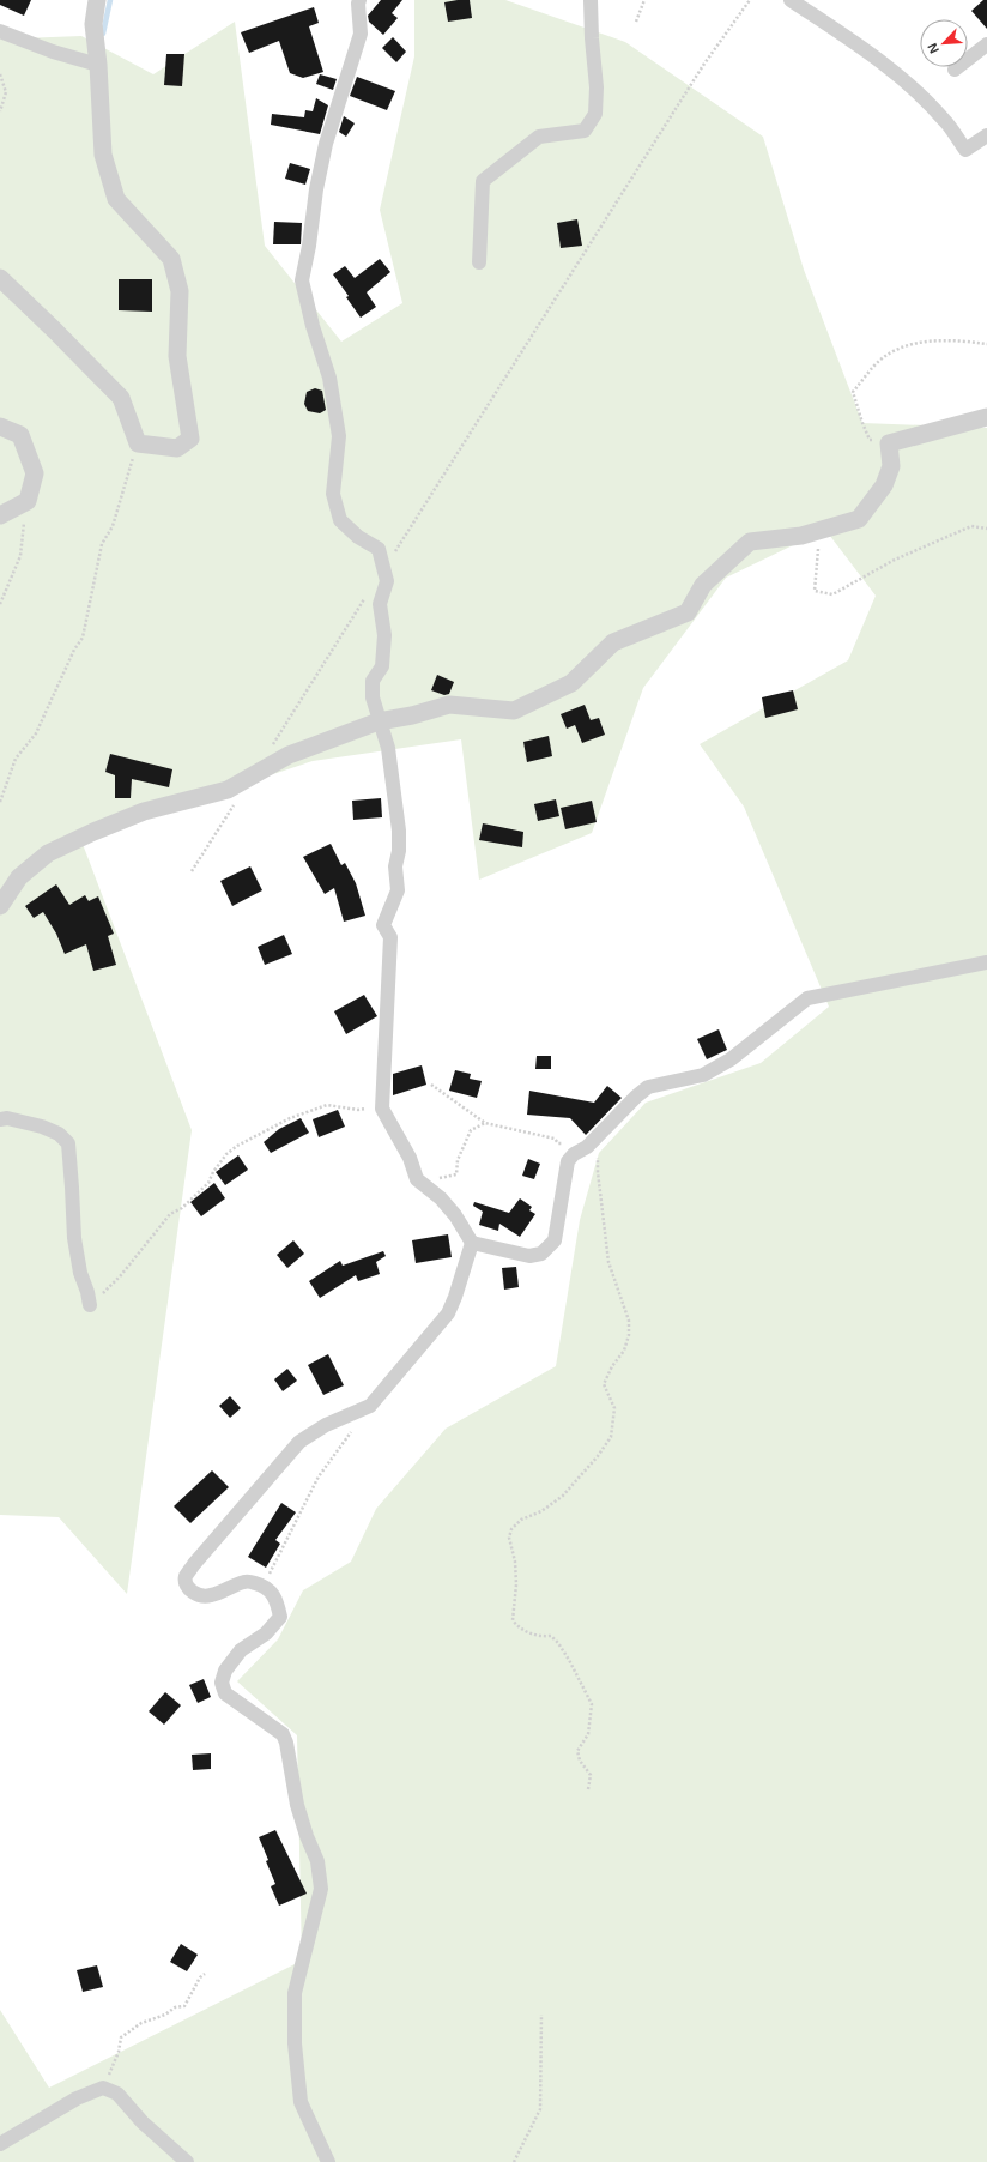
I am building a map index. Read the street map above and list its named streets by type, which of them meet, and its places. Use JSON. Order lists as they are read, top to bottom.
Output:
{
  "north": "bottom left"
}
